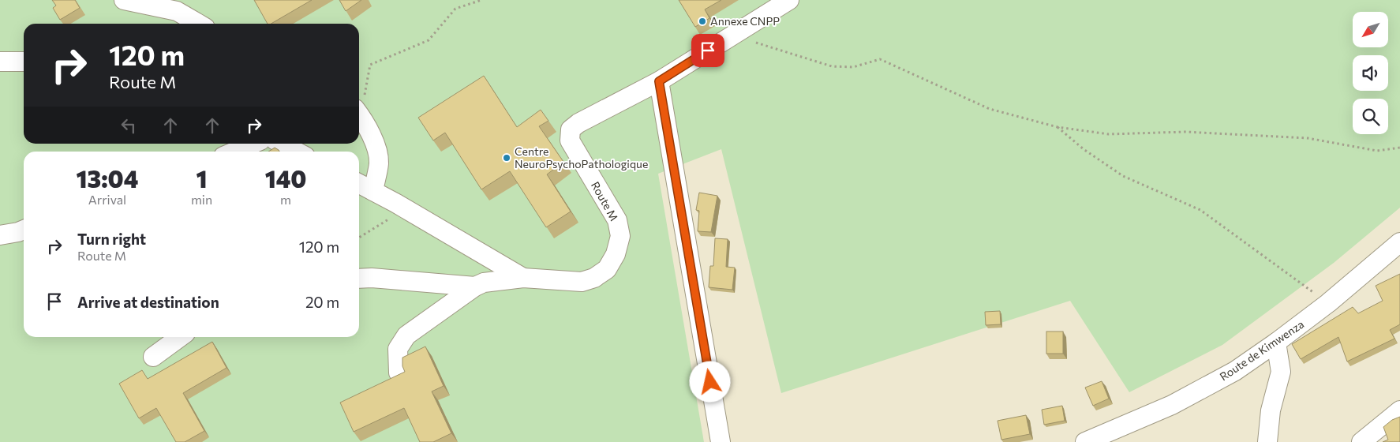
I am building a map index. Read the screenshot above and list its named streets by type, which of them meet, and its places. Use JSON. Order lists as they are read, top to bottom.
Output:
{
  "streets": {
    "street": ["Route M", "Route de Kimwenza"]
  },
  "places": ["Annexe CNPP", "Centre NeuroPsychoPathologique"],
  "north": "bottom left",
  "page": {
    "turn": ["120 m", "Route M"],
    "eta": [
      "13:04",
      "Arrival",
      "1",
      "min",
      "140",
      "m"
    ],
    "list": [
      {
        "name": "Turn right",
        "note": "Route M",
        "value": "120 m"
      },
      {
        "name": "Arrive at destination",
        "value": "20 m"
      }
    ]
  }
}
